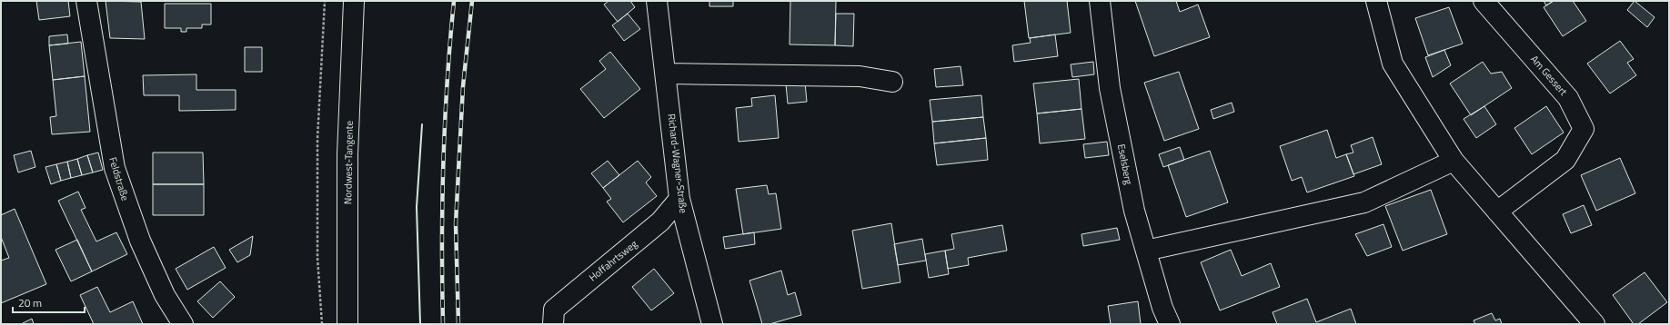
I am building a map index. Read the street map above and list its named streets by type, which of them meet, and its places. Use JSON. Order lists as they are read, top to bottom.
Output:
{
  "streets": {
    "street": [
      "Am Gessert",
      "Nordwest-Tangente",
      "Richard-Wagner-Straße",
      "Eselsberg",
      "Feldstraße",
      "Hoffahrtsweg"
    ]
  },
  "crossings": [
    ["Richard-Wagner-Straße", "Hoffahrtsweg"]
  ],
  "scale_bar": "20 m"
}
